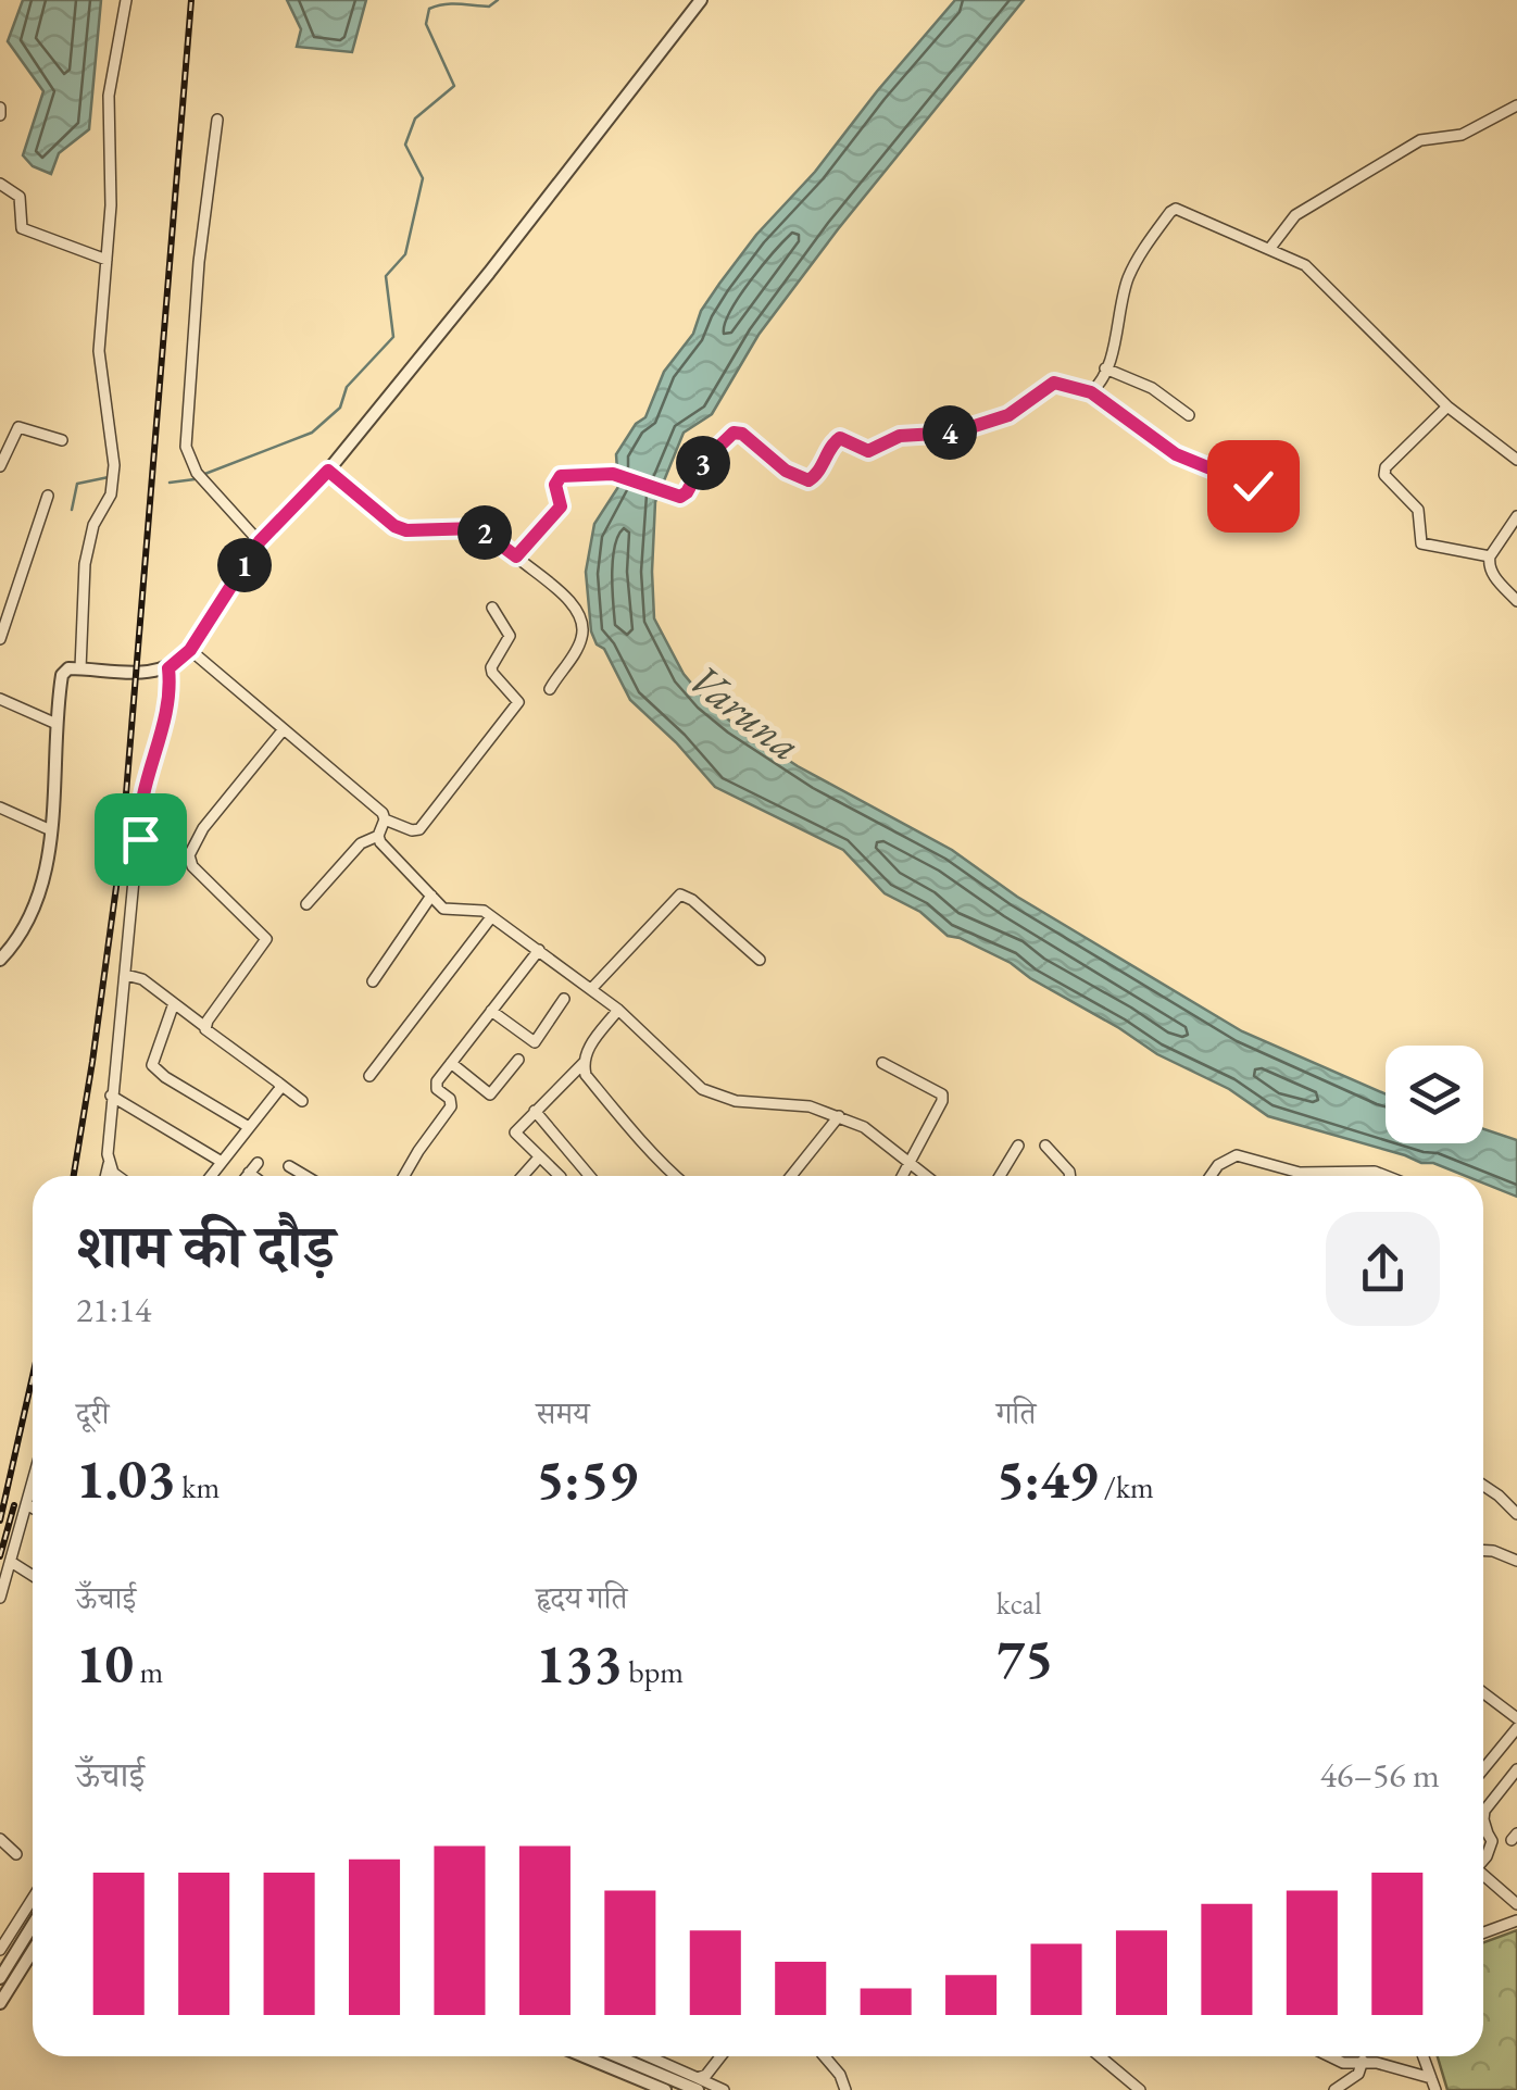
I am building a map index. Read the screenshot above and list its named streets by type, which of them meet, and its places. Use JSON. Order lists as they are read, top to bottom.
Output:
{
  "water": ["Varuna"],
  "page": {
    "pins": [
      "4",
      "3",
      "2",
      "1"
    ],
    "heading": ["शाम की दौड़", "21:14"],
    "stats": [
      ["दूरी", "1.03 km"],
      ["समय", "5:59"],
      ["गति", "5:49 /km"],
      ["ऊँचाई", "10 m"],
      ["हृदय गति", "133 bpm"],
      ["kcal", "75"]
    ],
    "chart": ["ऊँचाई", "46–56 m"]
  }
}
